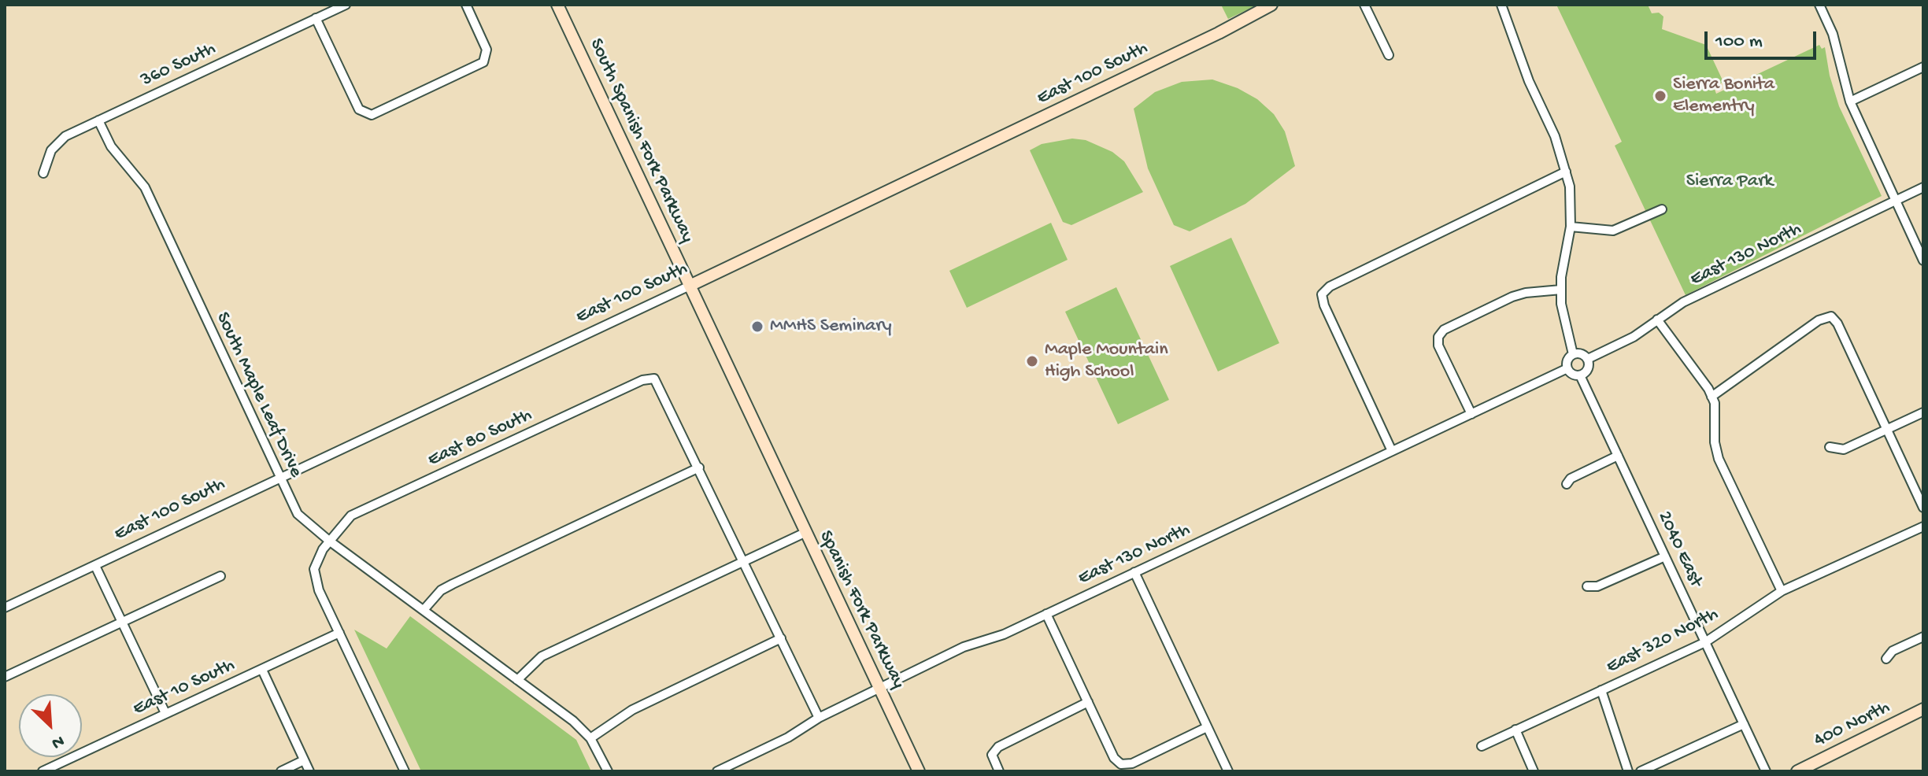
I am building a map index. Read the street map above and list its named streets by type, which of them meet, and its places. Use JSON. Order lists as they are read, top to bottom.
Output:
{
  "streets": {
    "street": [
      "360 South",
      "East 100 South",
      "South Spanish Fork Parkway",
      "East 130 North",
      "South Maple Leaf Drive",
      "East 80 South",
      "2040 East",
      "Spanish Fork Parkway",
      "East 320 North",
      "East 10 South",
      "400 North"
    ]
  },
  "crossings": [
    ["360 South", "South Maple Leaf Drive"],
    ["East 100 South", "South Spanish Fork Parkway"],
    ["East 100 South", "South Maple Leaf Drive"],
    ["South Spanish Fork Parkway", "Spanish Fork Parkway"],
    ["East 130 North", "2040 East"],
    ["East 130 North", "Spanish Fork Parkway"],
    ["South Maple Leaf Drive", "East 80 South"],
    ["East 80 South", "East 10 South"],
    ["2040 East", "East 320 North"]
  ],
  "parks": ["Sierra Park"],
  "places": ["Sierra Bonita Elementry", "MMHS Seminary", "Maple Mountain High School"],
  "scale_bar": "100 m",
  "north": "bottom right"
}
